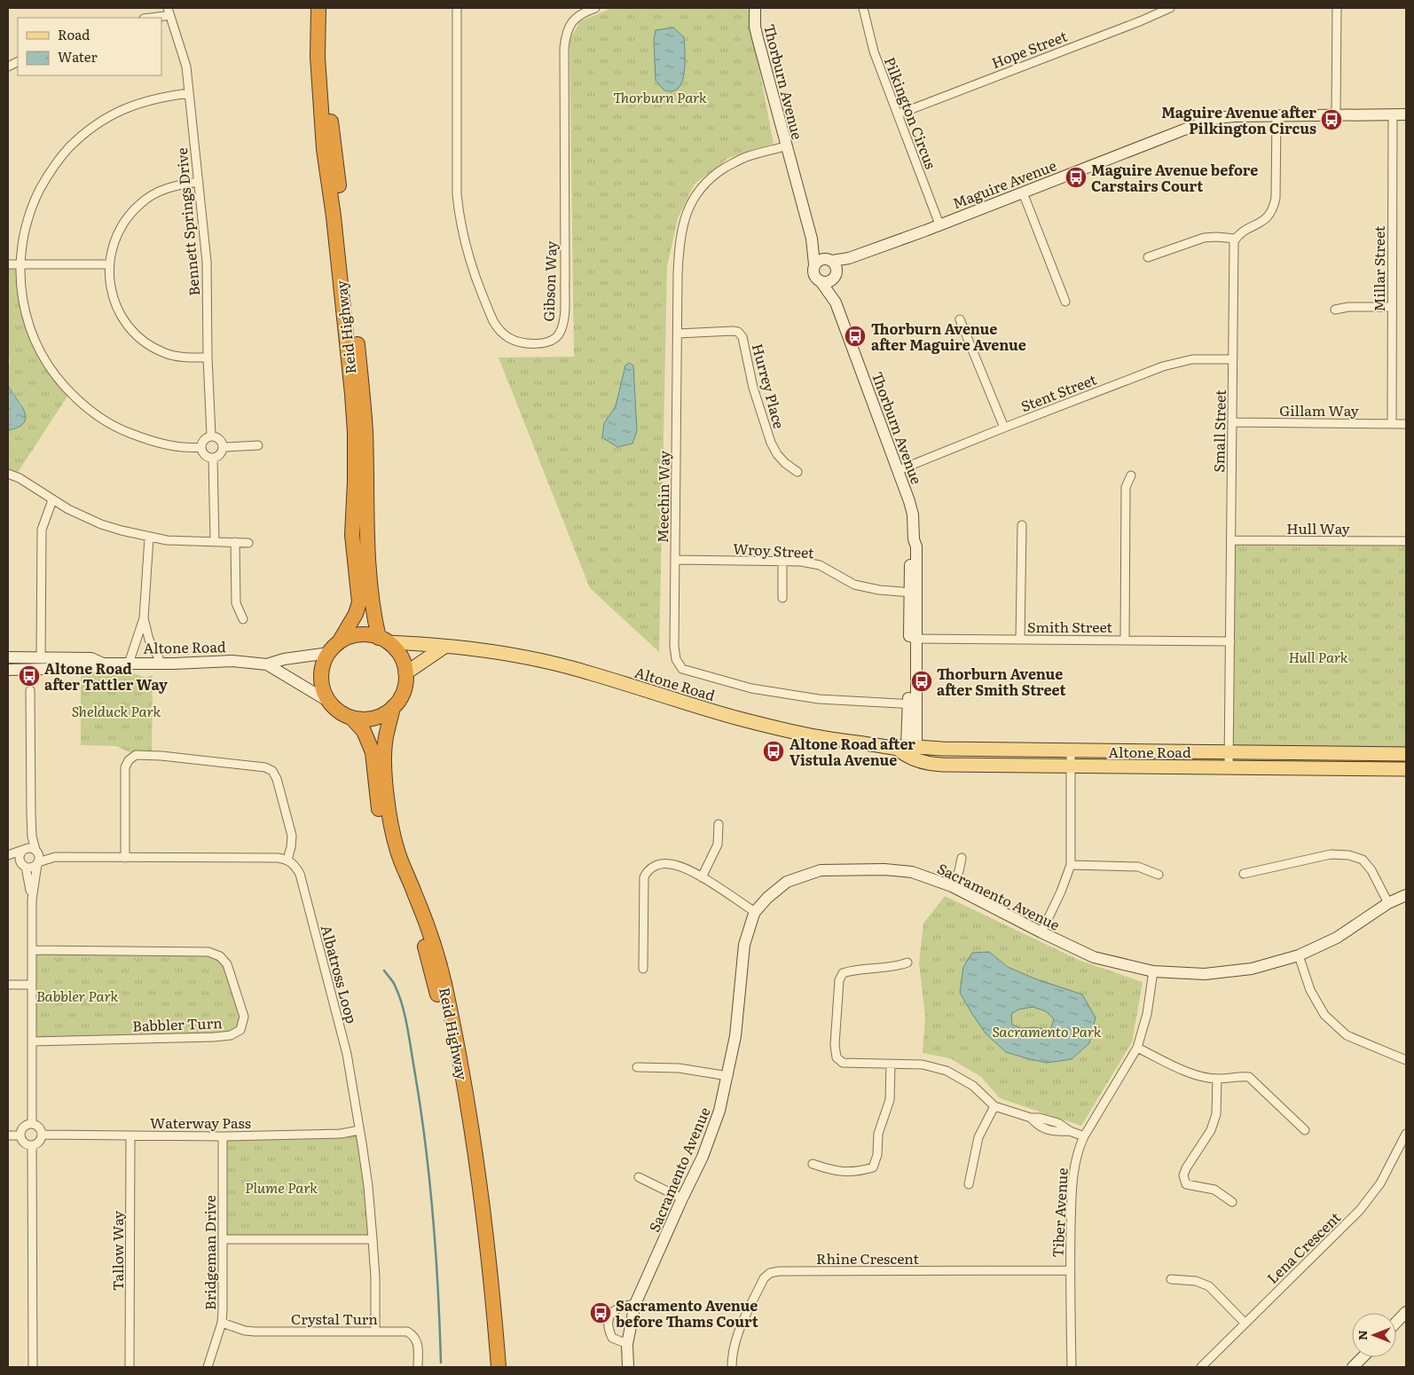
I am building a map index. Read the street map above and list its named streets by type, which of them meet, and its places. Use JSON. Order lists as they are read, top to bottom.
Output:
{
  "streets": {
    "highway": ["Reid Highway"],
    "main road": ["Altone Road"],
    "street": [
      "Hope Street",
      "Thorburn Avenue",
      "Pilkington Circus",
      "Maguire Avenue",
      "Bennett Springs Drive",
      "Millar Street",
      "Gibson Way",
      "Hurrey Place",
      "Stent Street",
      "Gillam Way",
      "Small Street",
      "Meechin Way",
      "Hull Way",
      "Wroy Street",
      "Smith Street",
      "Sacramento Avenue",
      "Albatross Loop",
      "Babbler Turn",
      "Waterway Pass",
      "Tiber Avenue",
      "Lena Crescent",
      "Tallow Way",
      "Bridgeman Drive",
      "Rhine Crescent",
      "Crystal Turn"
    ]
  },
  "crossings": [
    ["Hope Street", "Pilkington Circus"],
    ["Thorburn Avenue", "Maguire Avenue"],
    ["Thorburn Avenue", "Stent Street"],
    ["Thorburn Avenue", "Meechin Way"],
    ["Thorburn Avenue", "Wroy Street"],
    ["Thorburn Avenue", "Smith Street"],
    ["Thorburn Avenue", "Altone Road"],
    ["Pilkington Circus", "Maguire Avenue"],
    ["Maguire Avenue", "Millar Street"],
    ["Millar Street", "Gillam Way"],
    ["Reid Highway", "Altone Road"],
    ["Hurrey Place", "Meechin Way"],
    ["Stent Street", "Small Street"],
    ["Gillam Way", "Small Street"],
    ["Small Street", "Hull Way"],
    ["Small Street", "Smith Street"],
    ["Small Street", "Altone Road"],
    ["Meechin Way", "Wroy Street"],
    ["Sacramento Avenue", "Tiber Avenue"],
    ["Albatross Loop", "Waterway Pass"],
    ["Albatross Loop", "Crystal Turn"],
    ["Waterway Pass", "Tallow Way"],
    ["Waterway Pass", "Bridgeman Drive"],
    ["Tiber Avenue", "Rhine Crescent"],
    ["Bridgeman Drive", "Crystal Turn"]
  ],
  "parks": [
    "Thorburn Park",
    "Hull Park",
    "Shelduck Park",
    "Babbler Park",
    "Sacramento Park",
    "Plume Park"
  ],
  "places": {
    "bus stop": [
      "Maguire Avenue after Pilkington Circus",
      "Maguire Avenue before Carstairs Court",
      "Thorburn Avenue after Maguire Avenue",
      "Altone Road after Tattler Way",
      "Thorburn Avenue after Smith Street",
      "Altone Road after Vistula Avenue",
      "Sacramento Avenue before Thams Court"
    ]
  },
  "legend": ["Road", "Water"],
  "north": "left"
}
